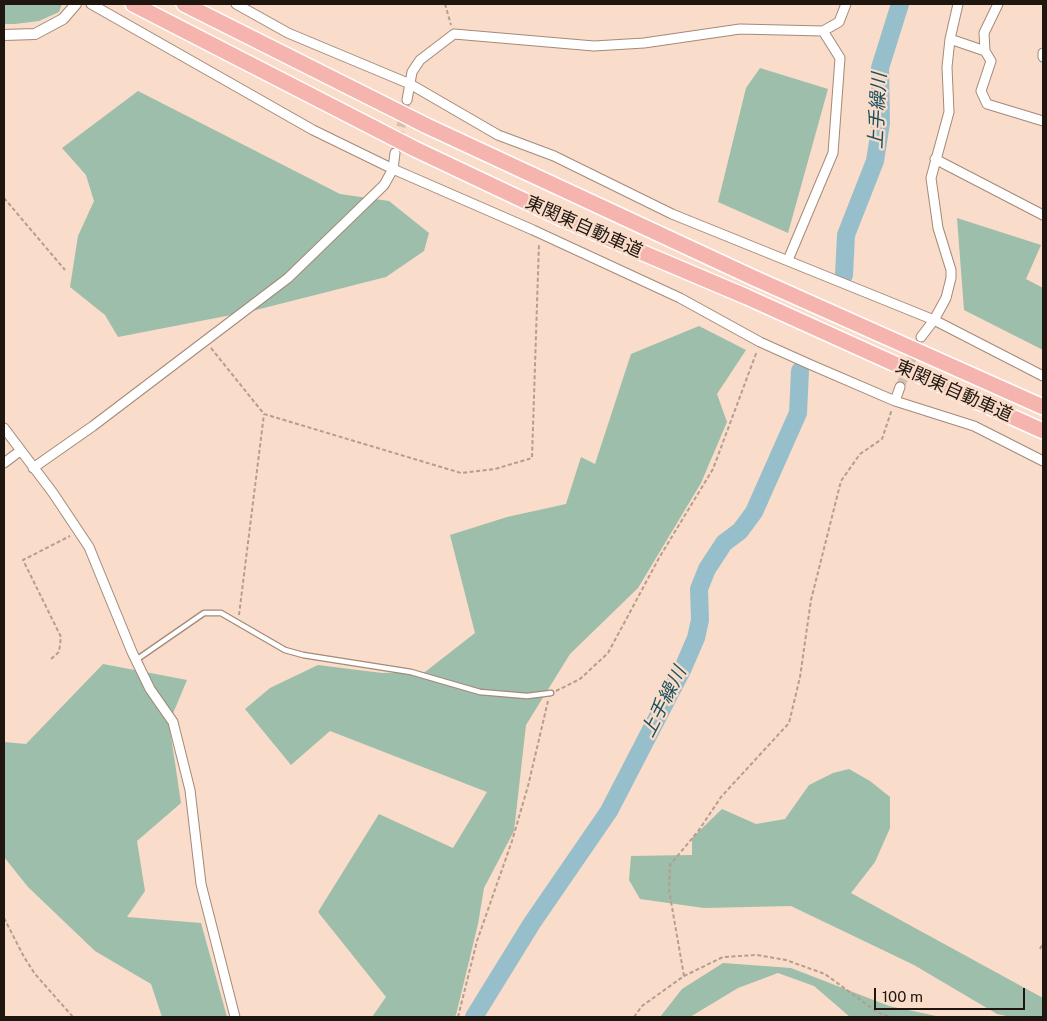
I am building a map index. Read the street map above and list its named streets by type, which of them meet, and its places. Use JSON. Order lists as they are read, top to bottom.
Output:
{
  "streets": {
    "highway": ["東関東自動車道"]
  },
  "water": ["上手繰川"],
  "scale_bar": "100 m"
}
